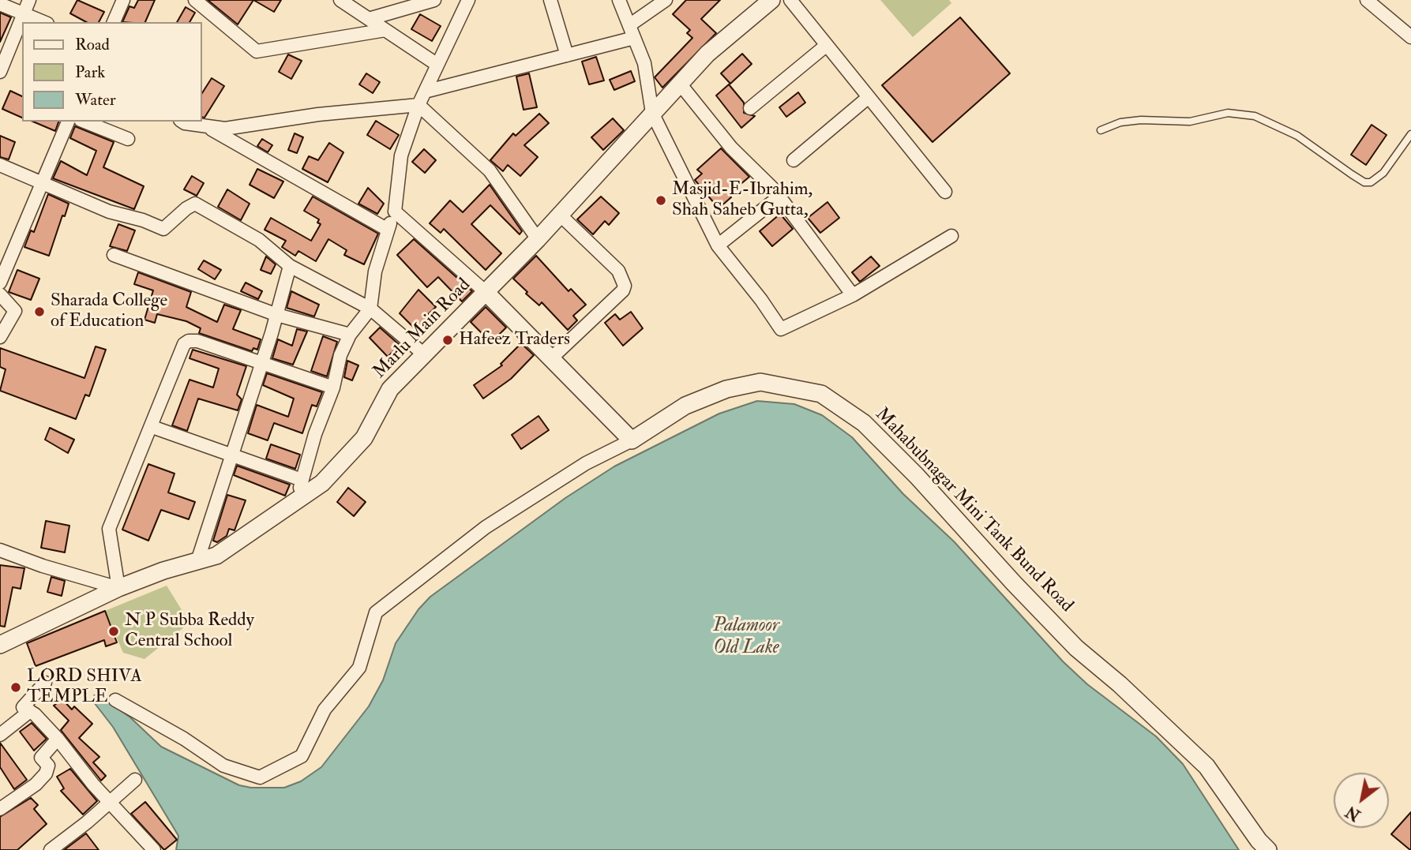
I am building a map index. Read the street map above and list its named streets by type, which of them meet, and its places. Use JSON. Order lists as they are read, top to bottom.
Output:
{
  "streets": {
    "street": ["Marlu Main Road", "Mahabubnagar Mini Tank Bund Road"]
  },
  "water": ["Palamoor Old Lake"],
  "places": [
    "Masjid-E-Ibrahim, Shah Saheb Gutta,",
    "Sharada College of Education",
    "Hafeez Traders",
    "N P Subba Reddy Central School",
    "LORD SHIVA TEMPLE"
  ],
  "legend": ["Road", "Park", "Water"],
  "north": "bottom left"
}
